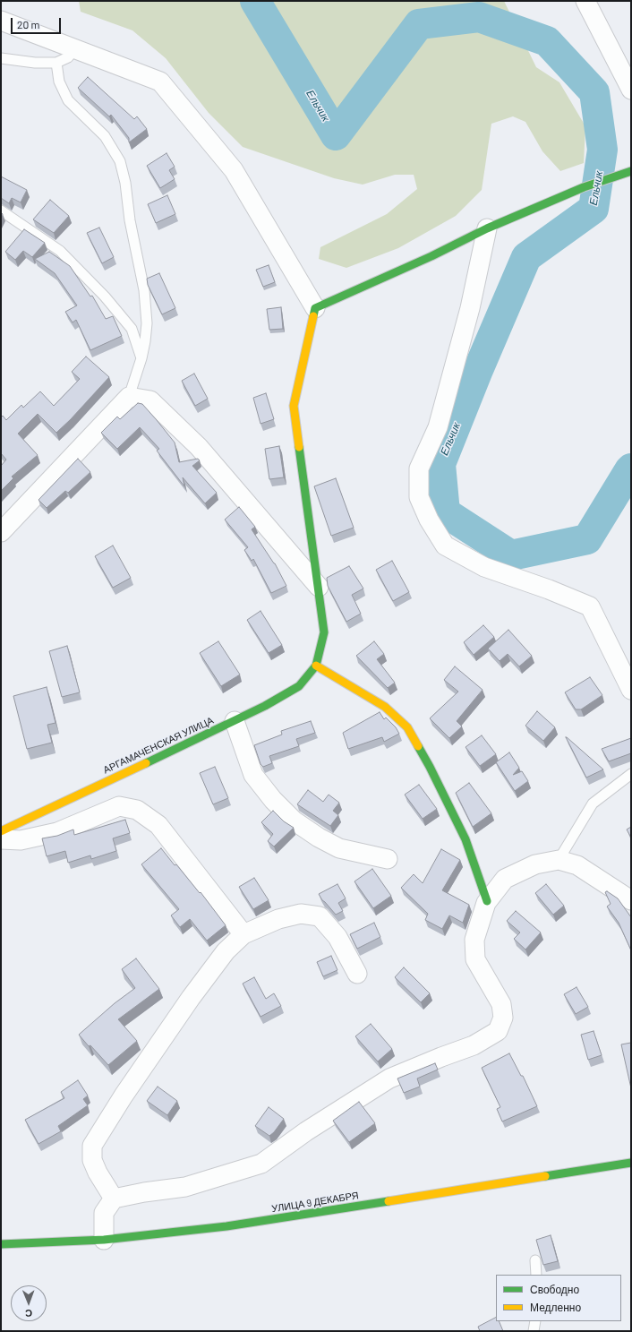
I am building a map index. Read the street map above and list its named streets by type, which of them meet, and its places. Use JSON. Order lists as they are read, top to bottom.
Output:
{
  "streets": {
    "street": ["АРГАМАЧЕНСКАЯ УЛИЦА", "УЛИЦА 9 ДЕКАБРЯ"]
  },
  "water": ["Ельчик"],
  "legend": ["Свободно", "Медленно"],
  "scale_bar": "20 m",
  "north": "bottom"
}
